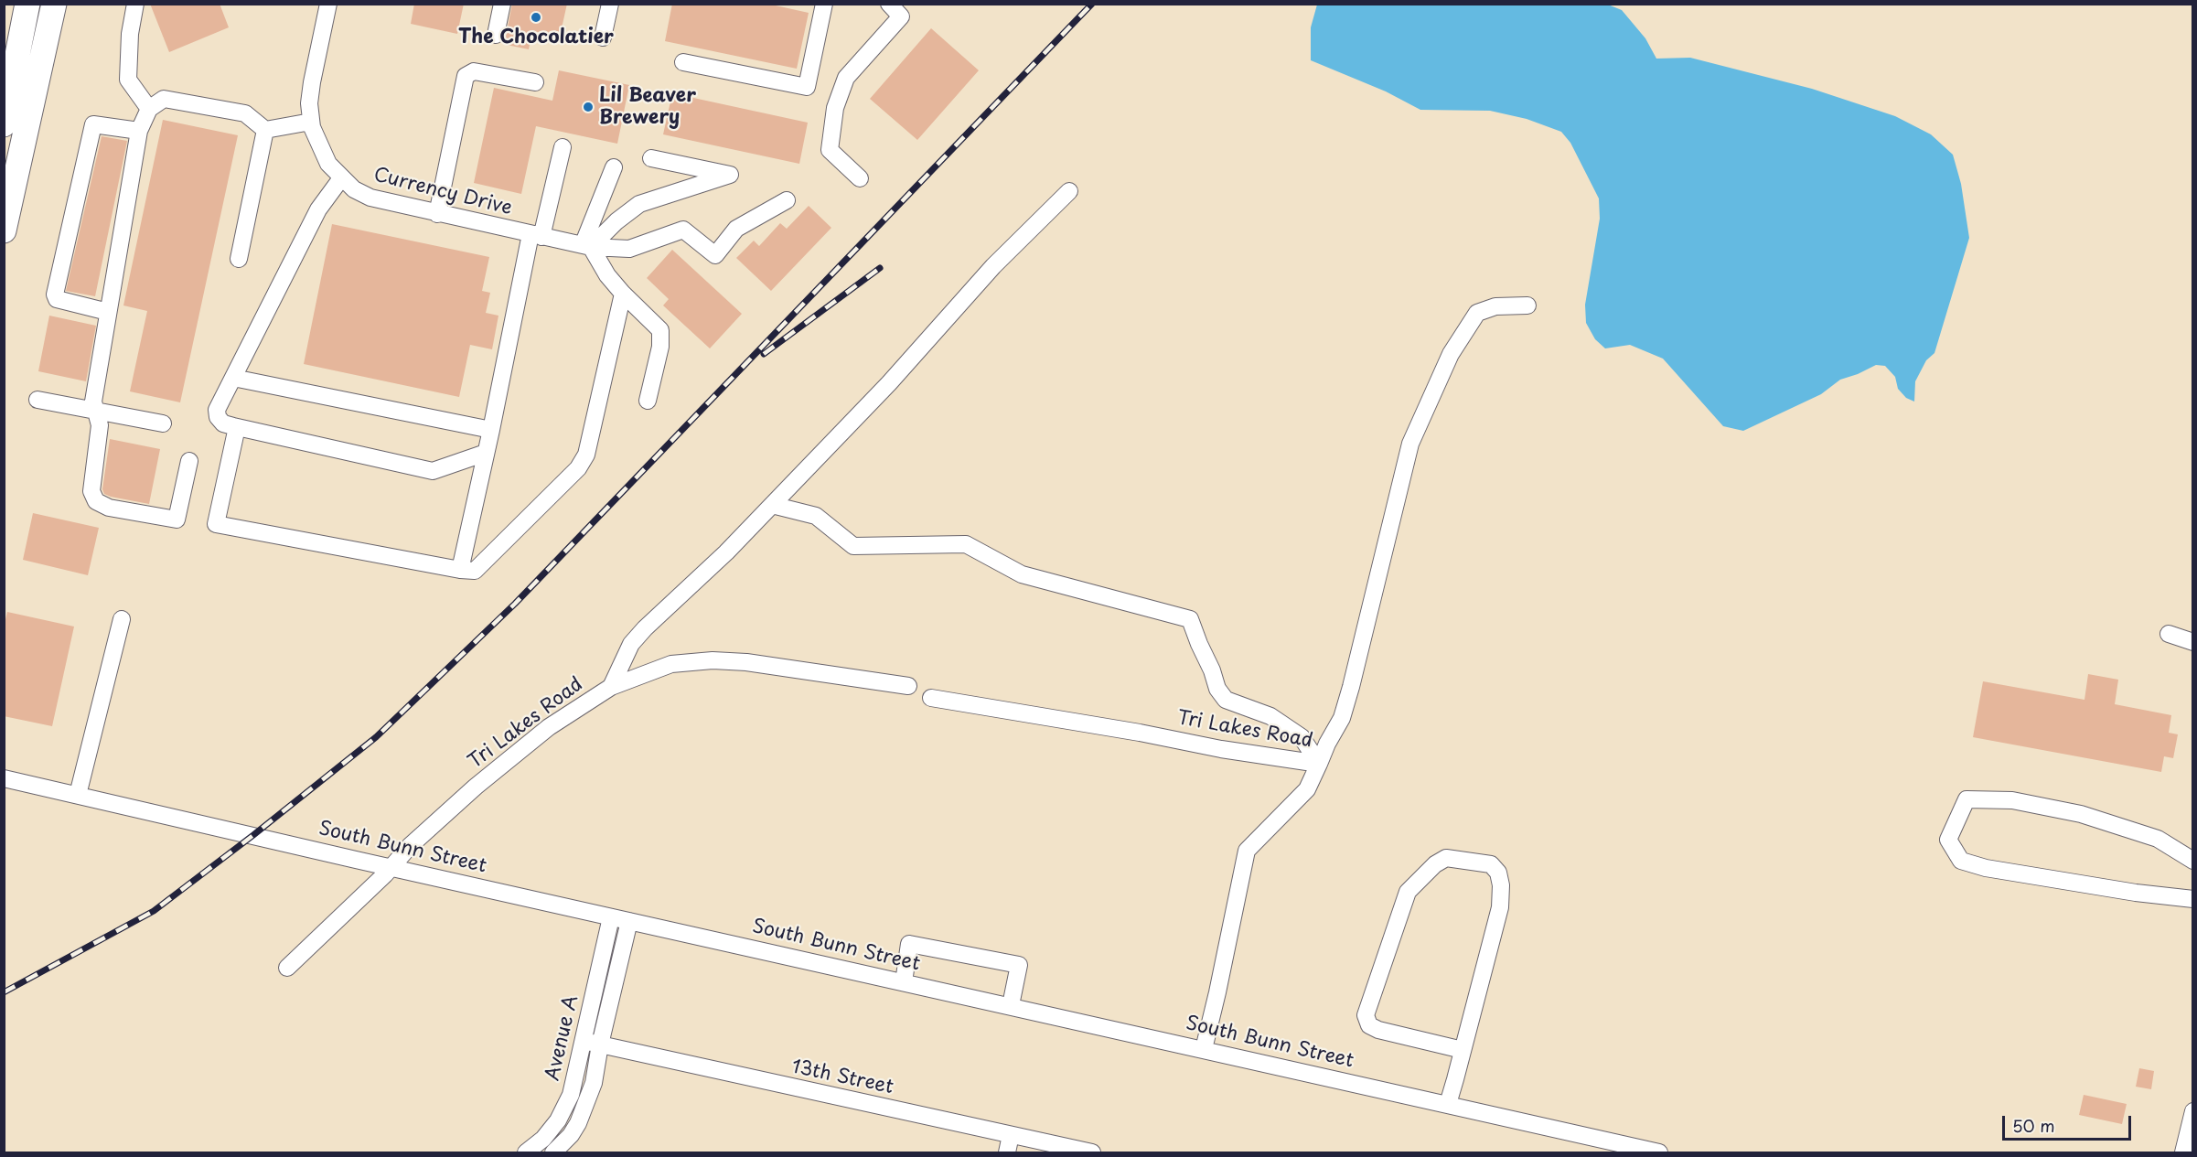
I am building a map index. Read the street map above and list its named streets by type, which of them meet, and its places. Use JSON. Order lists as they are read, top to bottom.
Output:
{
  "streets": {
    "street": [
      "Currency Drive",
      "Tri Lakes Road",
      "South Bunn Street",
      "Avenue A",
      "13th Street"
    ]
  },
  "crossings": [
    ["Tri Lakes Road", "South Bunn Street"],
    ["South Bunn Street", "Avenue A"],
    ["Avenue A", "13th Street"]
  ],
  "places": ["The Chocolatier", "Lil Beaver Brewery"],
  "scale_bar": "50 m"
}
